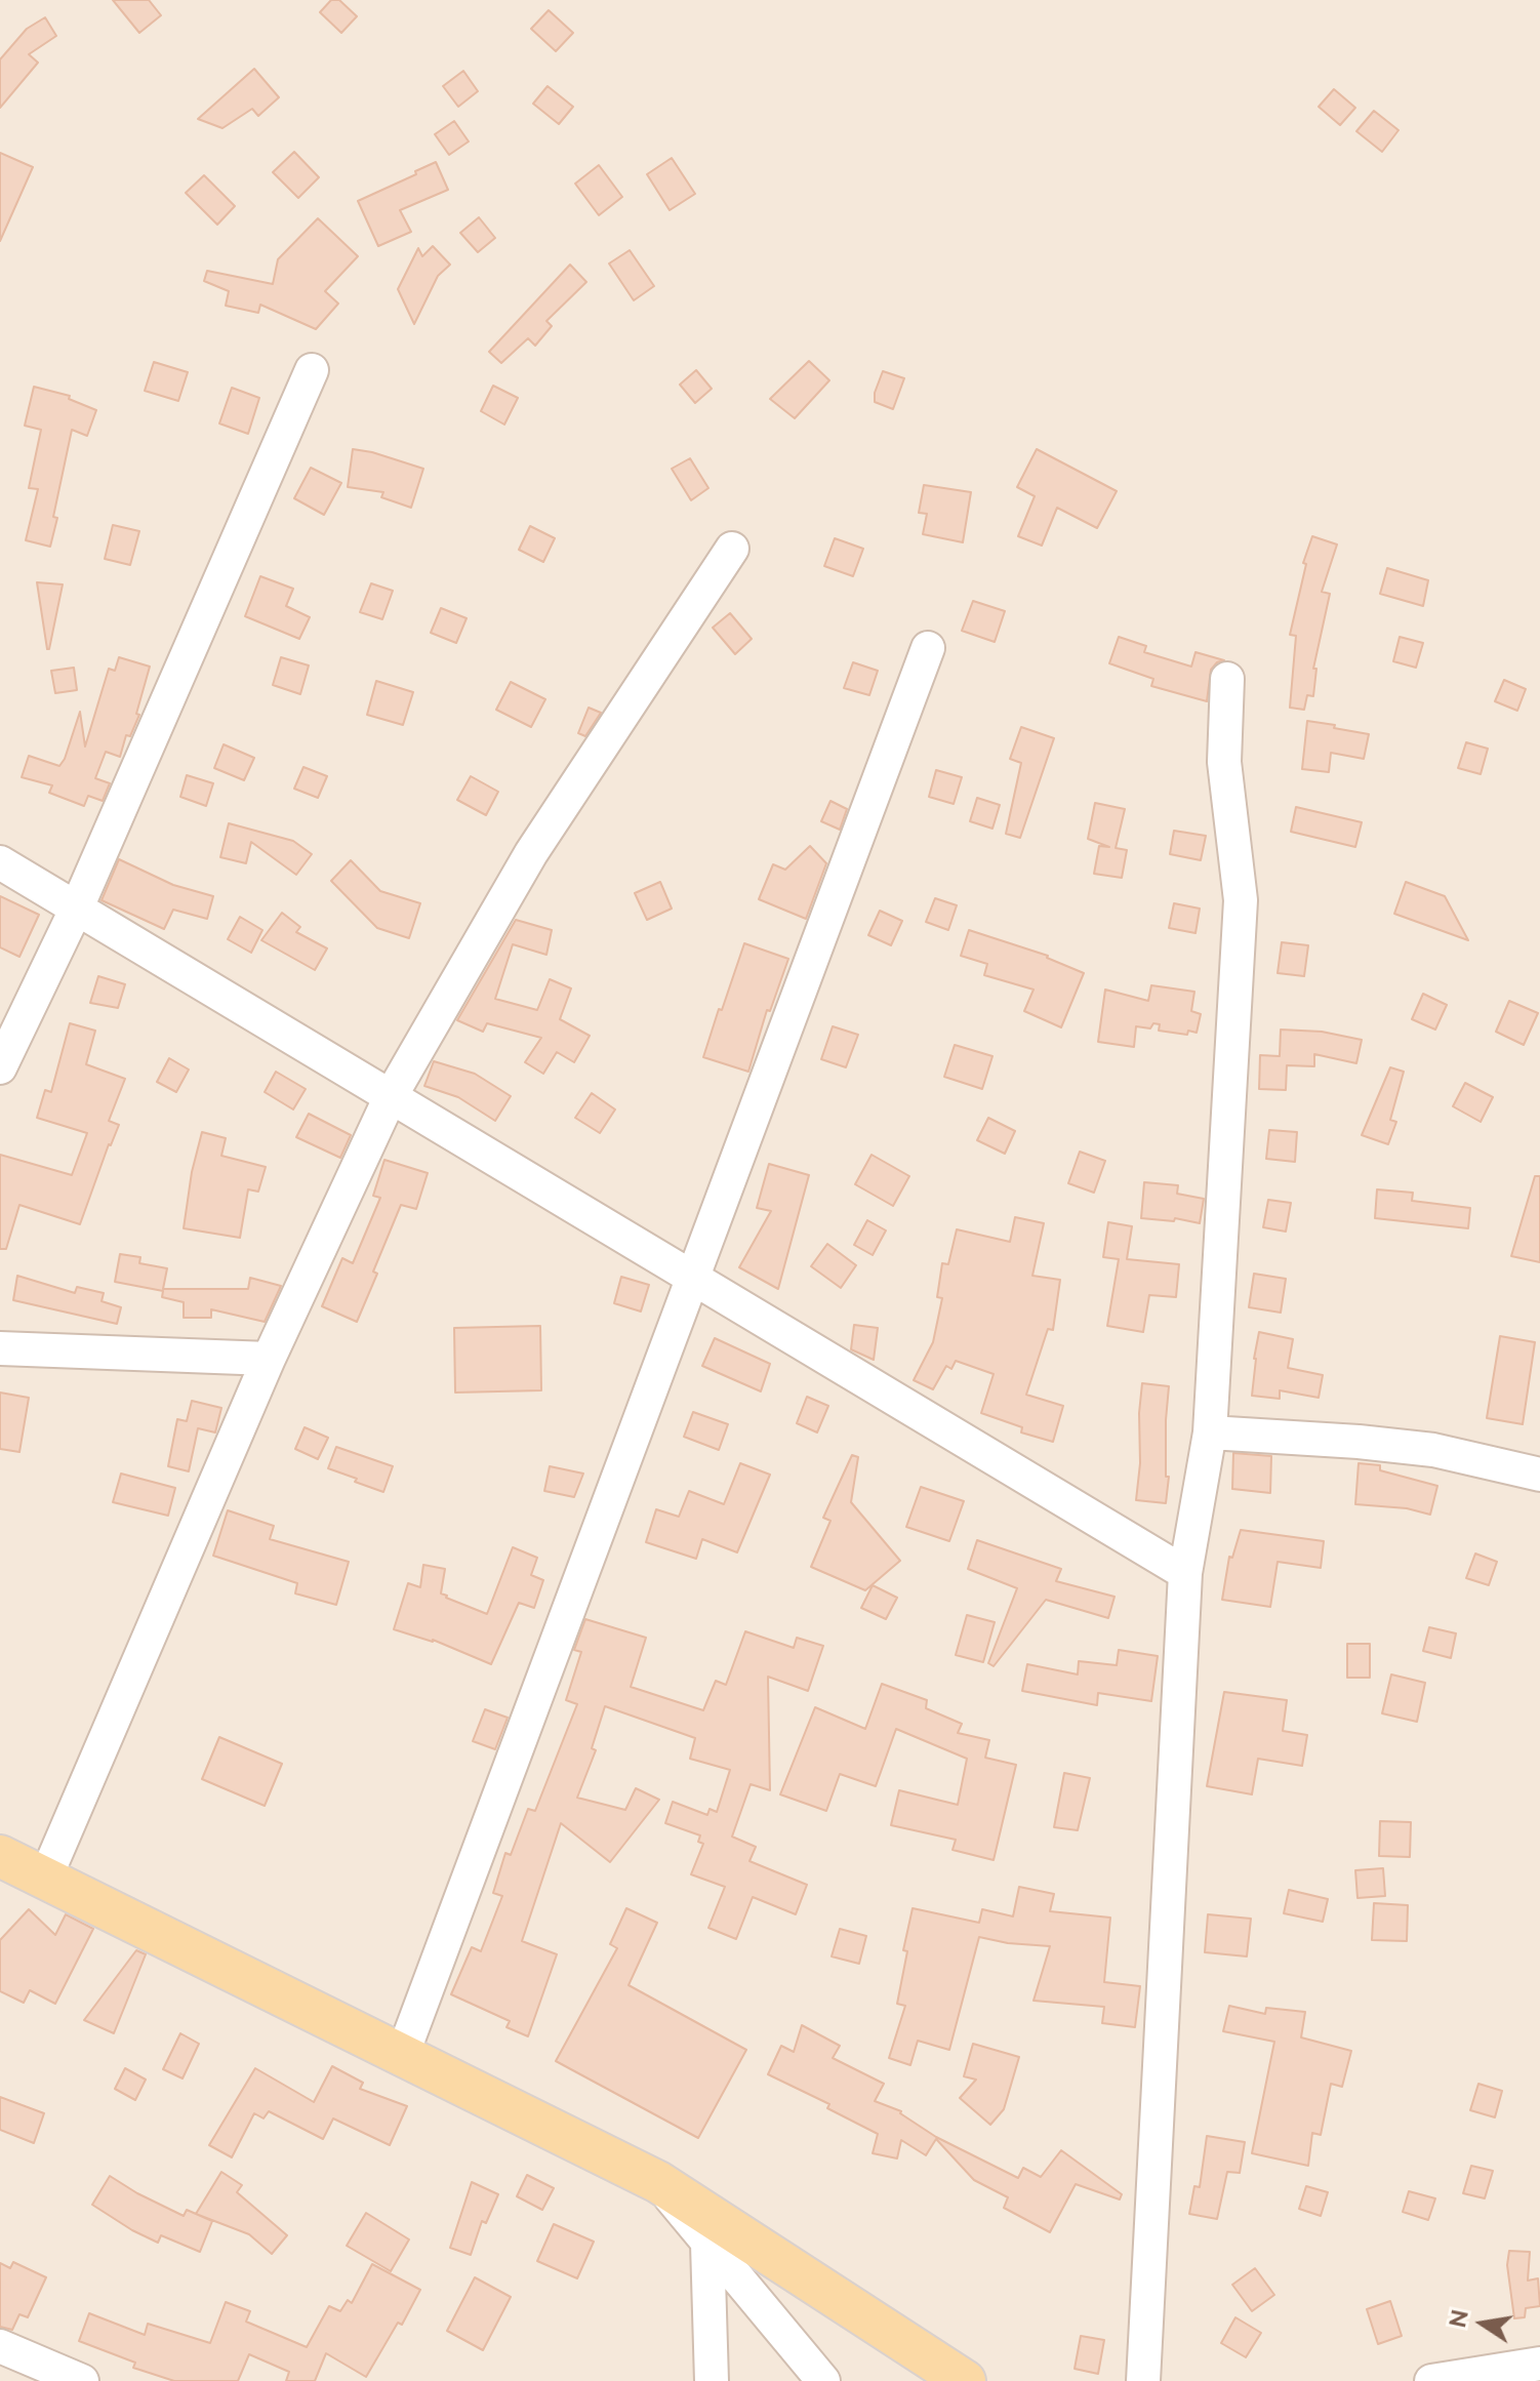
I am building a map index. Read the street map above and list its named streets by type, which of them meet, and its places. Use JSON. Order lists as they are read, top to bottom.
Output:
{
  "north": "left"
}
